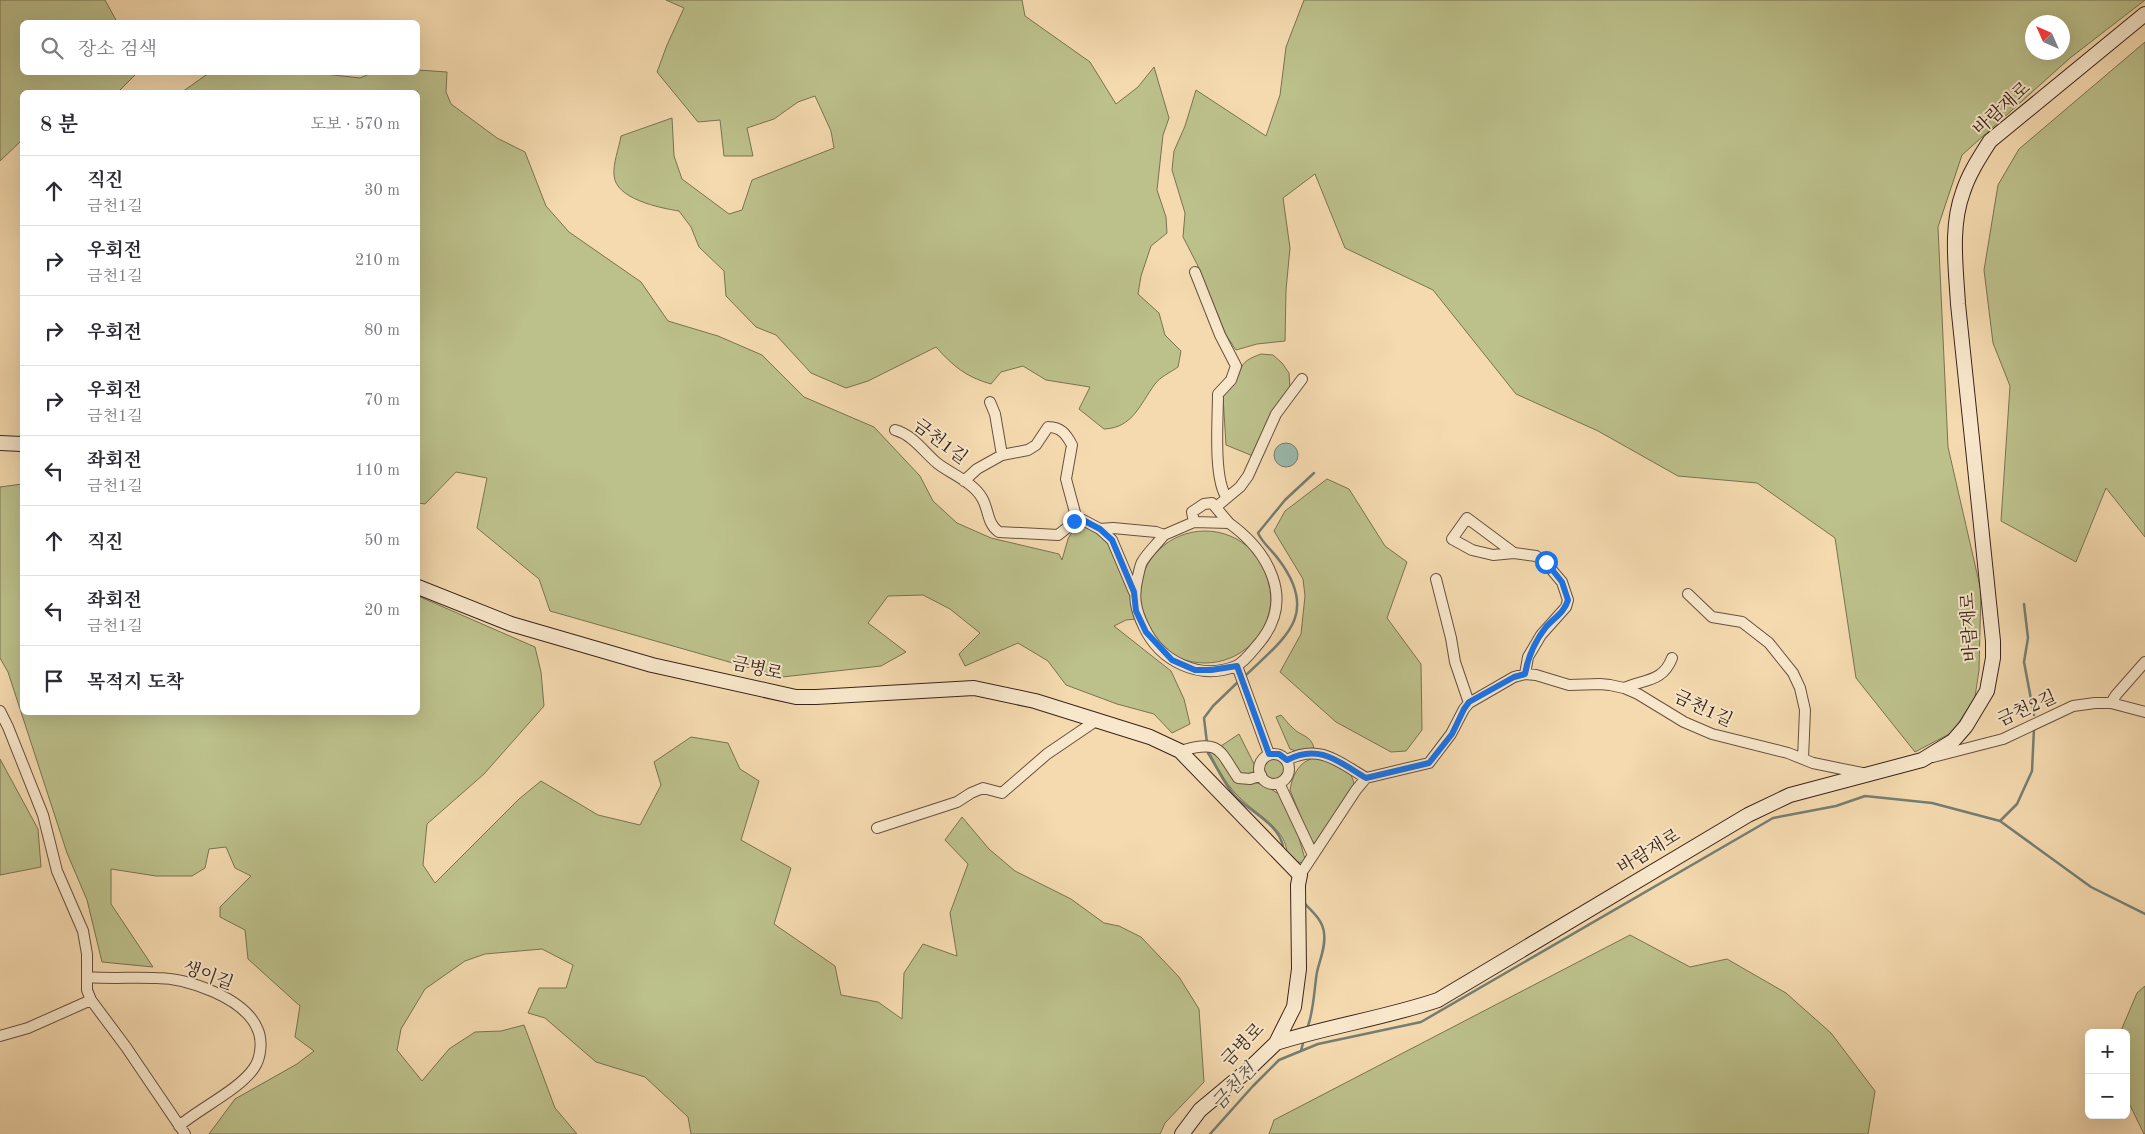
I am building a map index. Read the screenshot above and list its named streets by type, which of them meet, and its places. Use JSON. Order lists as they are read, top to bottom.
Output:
{
  "streets": {
    "street": [
      "바람재로",
      "금천1길",
      "금병로",
      "금천2길",
      "생이길"
    ]
  },
  "crossings": [
    ["바람재로", "금천1길"],
    ["바람재로", "금병로"],
    ["바람재로", "금천2길"]
  ],
  "water": ["금천천"],
  "north": "top left",
  "page": {
    "search": "장소 검색",
    "heading": ["8 분", "도보 · 570 m"],
    "list": [
      ["직진", "금천1길", "30 m"],
      ["우회전", "금천1길", "210 m"],
      ["우회전", "80 m"],
      ["우회전", "금천1길", "70 m"],
      ["좌회전", "금천1길", "110 m"],
      ["직진", "50 m"],
      ["좌회전", "금천1길", "20 m"],
      "목적지 도착"
    ],
    "map_buttons": ["+", "−"]
  }
}
